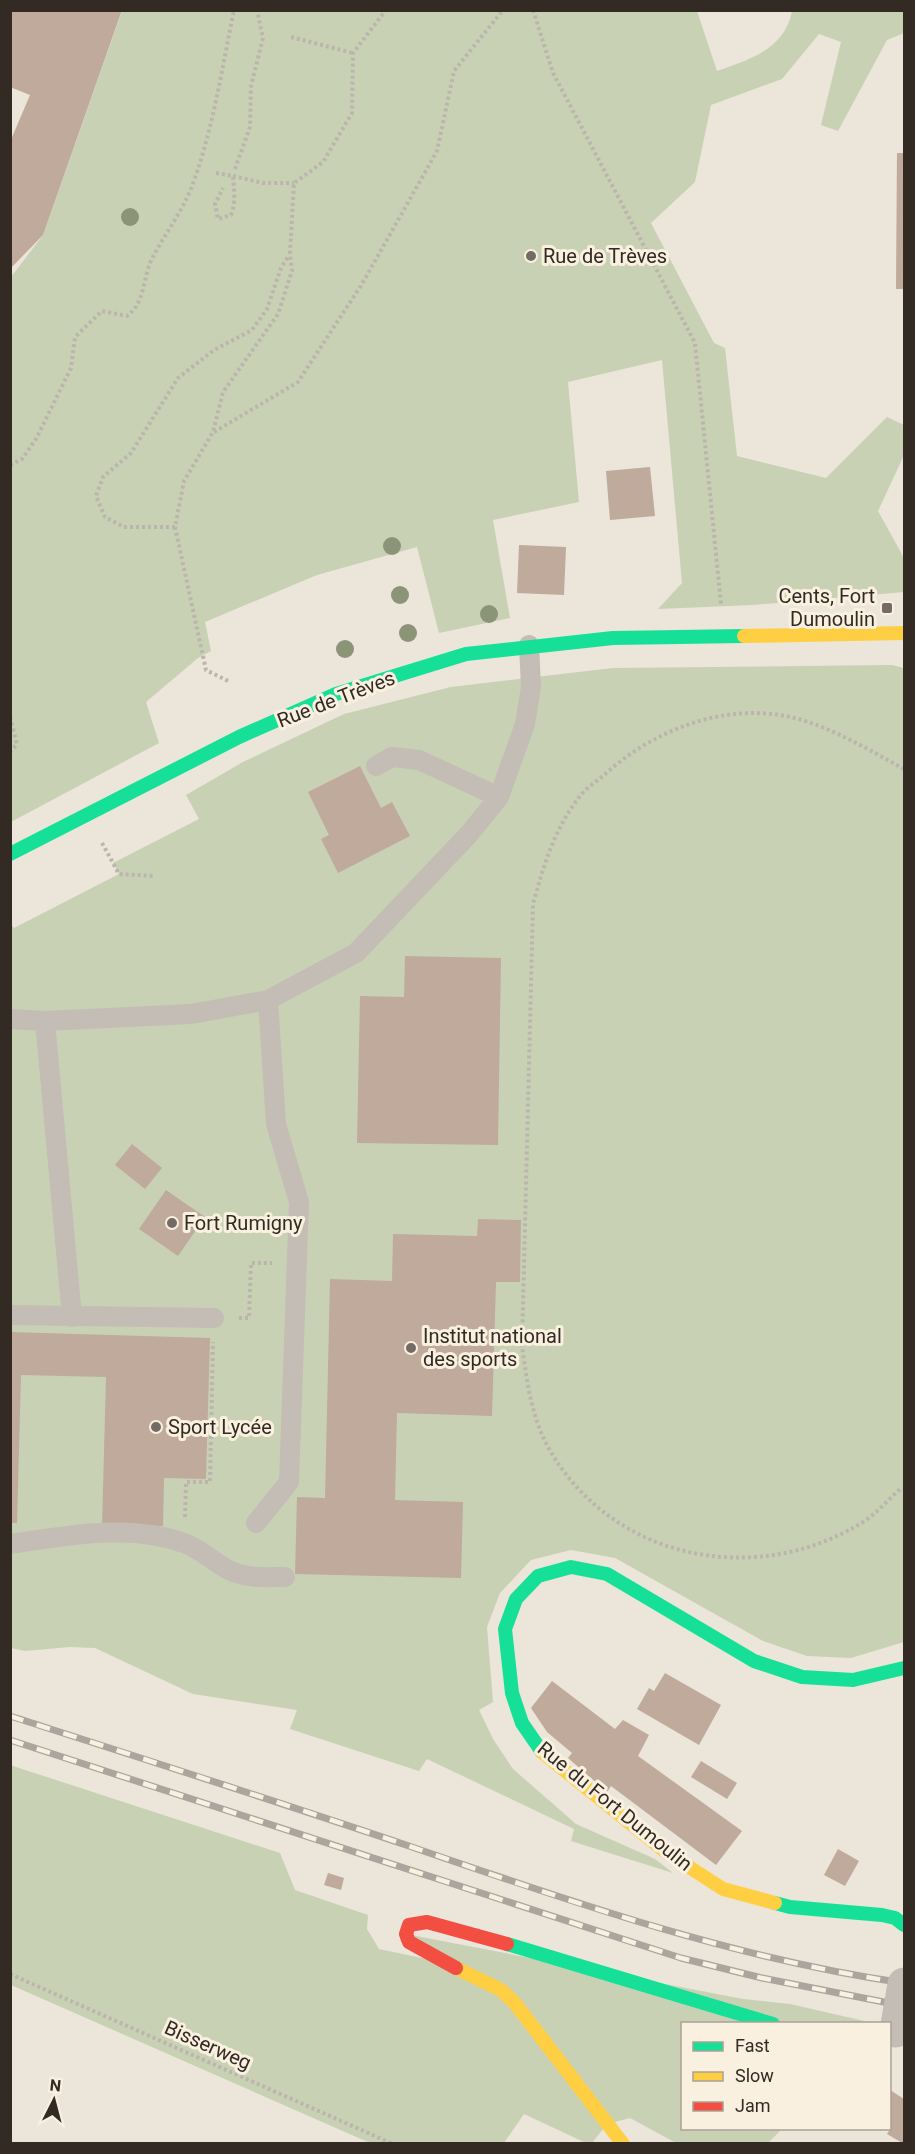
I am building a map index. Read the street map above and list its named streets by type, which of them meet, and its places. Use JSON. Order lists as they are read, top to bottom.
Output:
{
  "streets": {
    "street": ["Rue de Trèves", "Rue du Fort Dumoulin"],
    "path": ["Bisserweg"]
  },
  "places": {
    "other": [
      "Rue de Trèves",
      "Fort Rumigny",
      "Institut national des sports",
      "Sport Lycée"
    ],
    "transit": ["Cents, Fort Dumoulin"]
  },
  "legend": ["Fast", "Slow", "Jam"],
  "north": "top"
}
